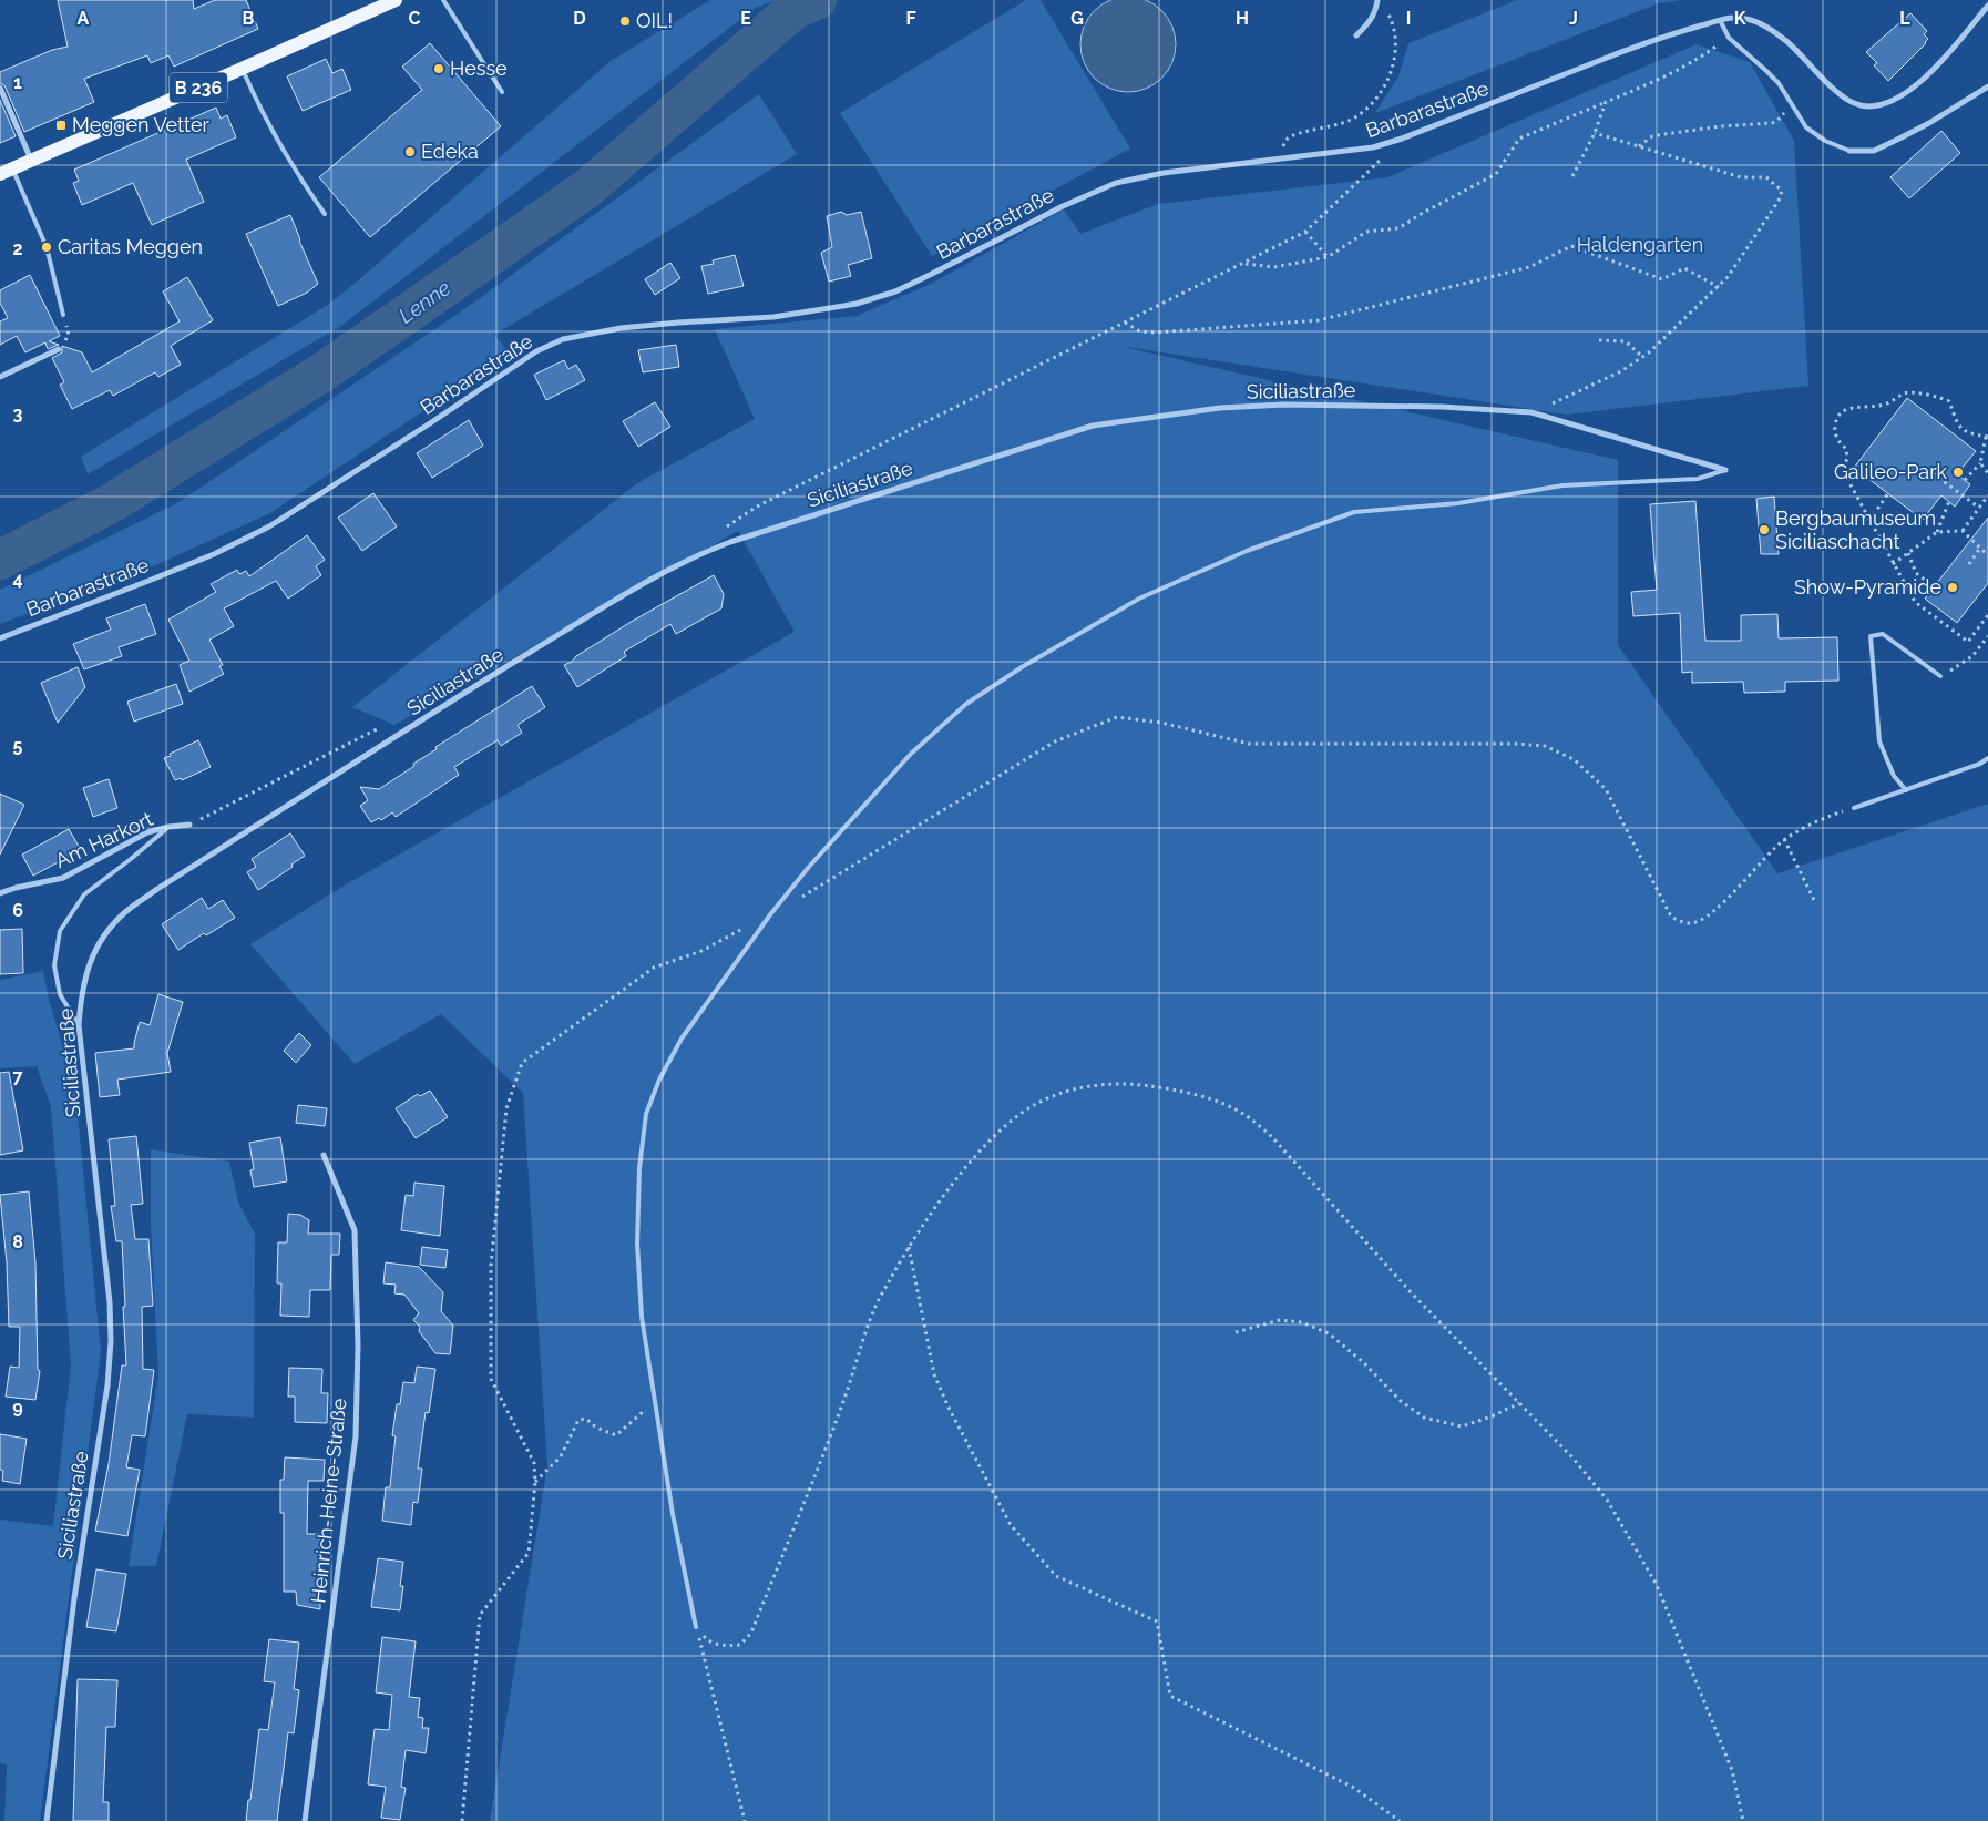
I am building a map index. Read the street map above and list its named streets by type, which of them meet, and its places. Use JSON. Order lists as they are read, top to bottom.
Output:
{
  "streets": {
    "main road": ["B 236"],
    "street": [
      "Barbarastraße",
      "Siciliastraße",
      "Am Harkort",
      "Heinrich-Heine-Straße"
    ]
  },
  "water": ["Lenne"],
  "parks": ["Haldengarten"],
  "places": {
    "other": [
      "OIL!",
      "Hesse",
      "Edeka",
      "Caritas Meggen",
      "Galileo-Park",
      "Bergbaumuseum Siciliaschacht",
      "Show-Pyramide"
    ],
    "transit": ["Meggen Vetter"]
  },
  "grid": {
    "columns": [
      "A",
      "B",
      "C",
      "D",
      "E",
      "F",
      "G",
      "H",
      "I",
      "J",
      "K",
      "L"
    ],
    "rows": [
      "1",
      "2",
      "3",
      "4",
      "5",
      "6",
      "7",
      "8",
      "9"
    ]
  }
}
